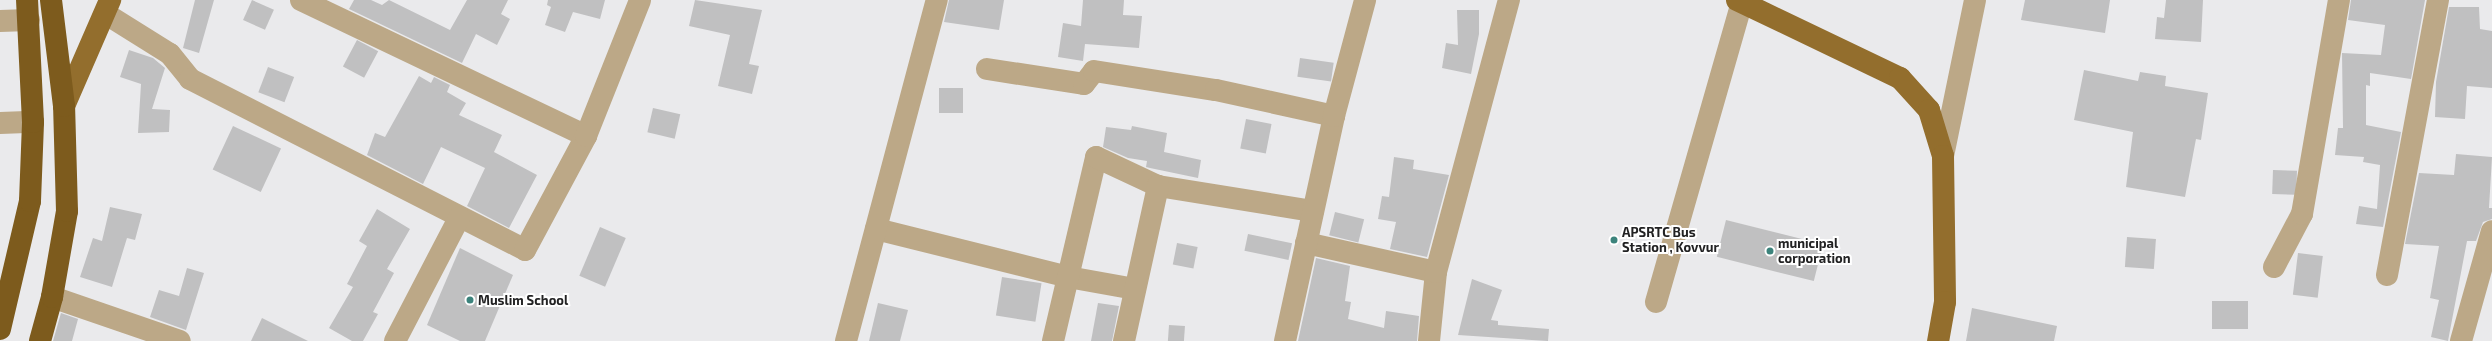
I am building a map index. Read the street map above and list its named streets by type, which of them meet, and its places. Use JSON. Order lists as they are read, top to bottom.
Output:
{
  "places": ["APSRTC Bus Station , Kovvur", "municipal corporation", "Muslim School"]
}
